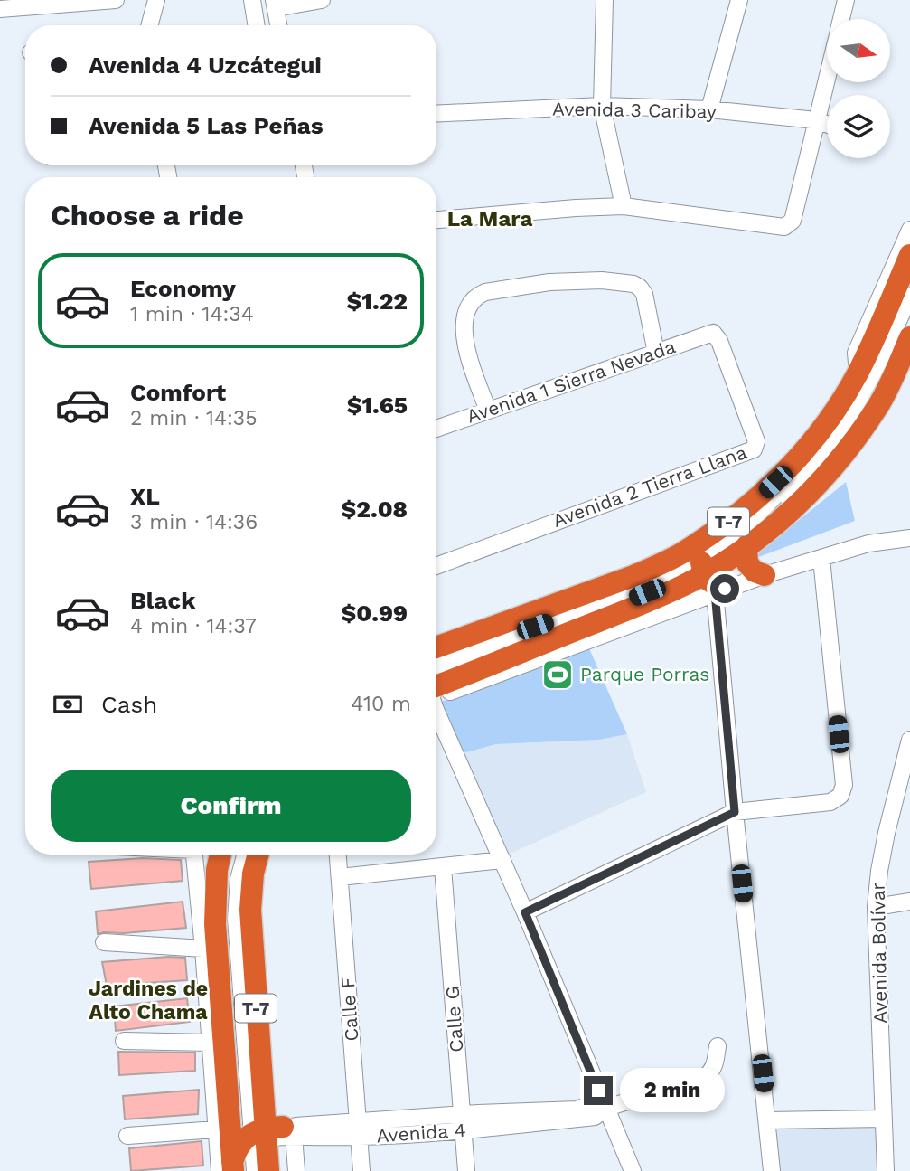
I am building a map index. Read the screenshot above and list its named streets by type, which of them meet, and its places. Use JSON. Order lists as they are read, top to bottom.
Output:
{
  "streets": {
    "highway": ["T-7"],
    "street": [
      "Avenida 3 Caribay",
      "Avenida 1 Sierra Nevada",
      "Avenida 2 Tierra Llana",
      "Avenida Bolívar",
      "Calle F",
      "Calle G",
      "Avenida 4"
    ]
  },
  "crossings": [
    ["Avenida 1 Sierra Nevada", "Avenida 2 Tierra Llana"],
    ["T-7", "Avenida 4"],
    ["Calle F", "Avenida 4"],
    ["Calle G", "Avenida 4"]
  ],
  "districts": ["La Mara", "Jardines de Alto Chama"],
  "places": {
    "sports": ["Parque Porras"]
  },
  "north": "right",
  "page": {
    "banner": ["Avenida 4 Uzcátegui", "Avenida 5 Las Peñas"],
    "heading": "Choose a ride",
    "list": [
      {
        "name": "Economy",
        "note": "1 min · 14:34",
        "value": "$1.22"
      },
      {
        "name": "Comfort",
        "note": "2 min · 14:35",
        "value": "$1.65"
      },
      {
        "name": "XL",
        "note": "3 min · 14:36",
        "value": "$2.08"
      },
      {
        "name": "Black",
        "note": "4 min · 14:37",
        "value": "$0.99"
      }
    ],
    "pay": ["Cash", "410 m"],
    "buttons": "Confirm",
    "bubble": "2 min"
  }
}
